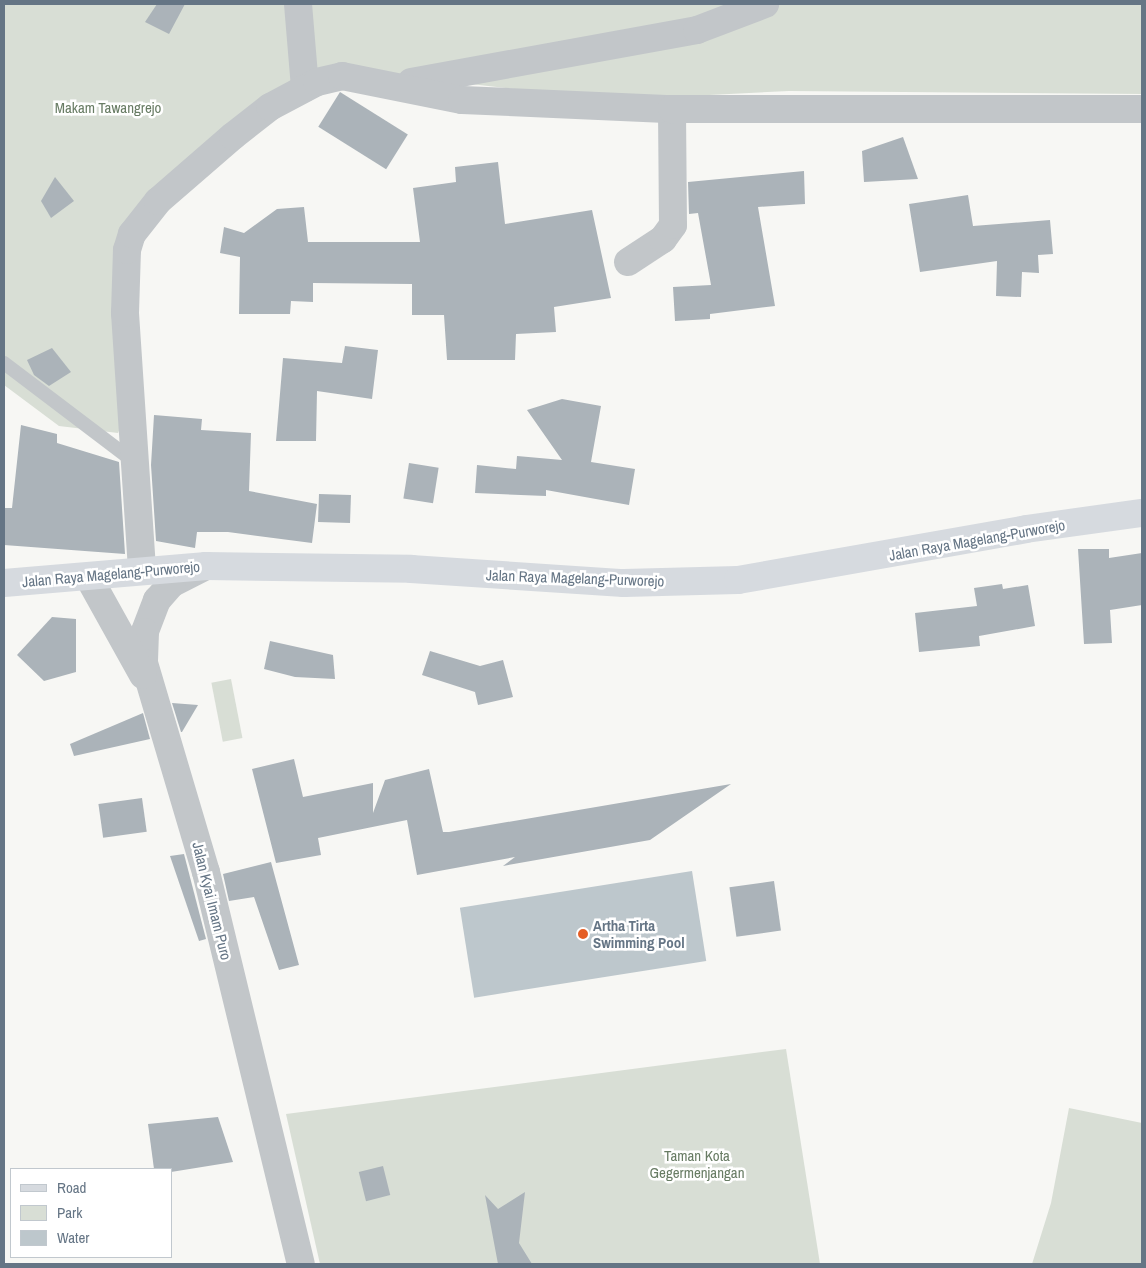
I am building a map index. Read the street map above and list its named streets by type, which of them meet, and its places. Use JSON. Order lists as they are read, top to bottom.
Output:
{
  "streets": {
    "main road": ["Jalan Raya Magelang-Purworejo"],
    "street": ["Jalan Kyai Imam Puro"]
  },
  "crossings": [
    ["Jalan Raya Magelang-Purworejo", "Jalan Kyai Imam Puro"]
  ],
  "parks": ["Makam Tawangrejo", "Taman Kota Gegermenjangan"],
  "places": ["Artha Tirta Swimming Pool"],
  "legend": ["Road", "Park", "Water"]
}
